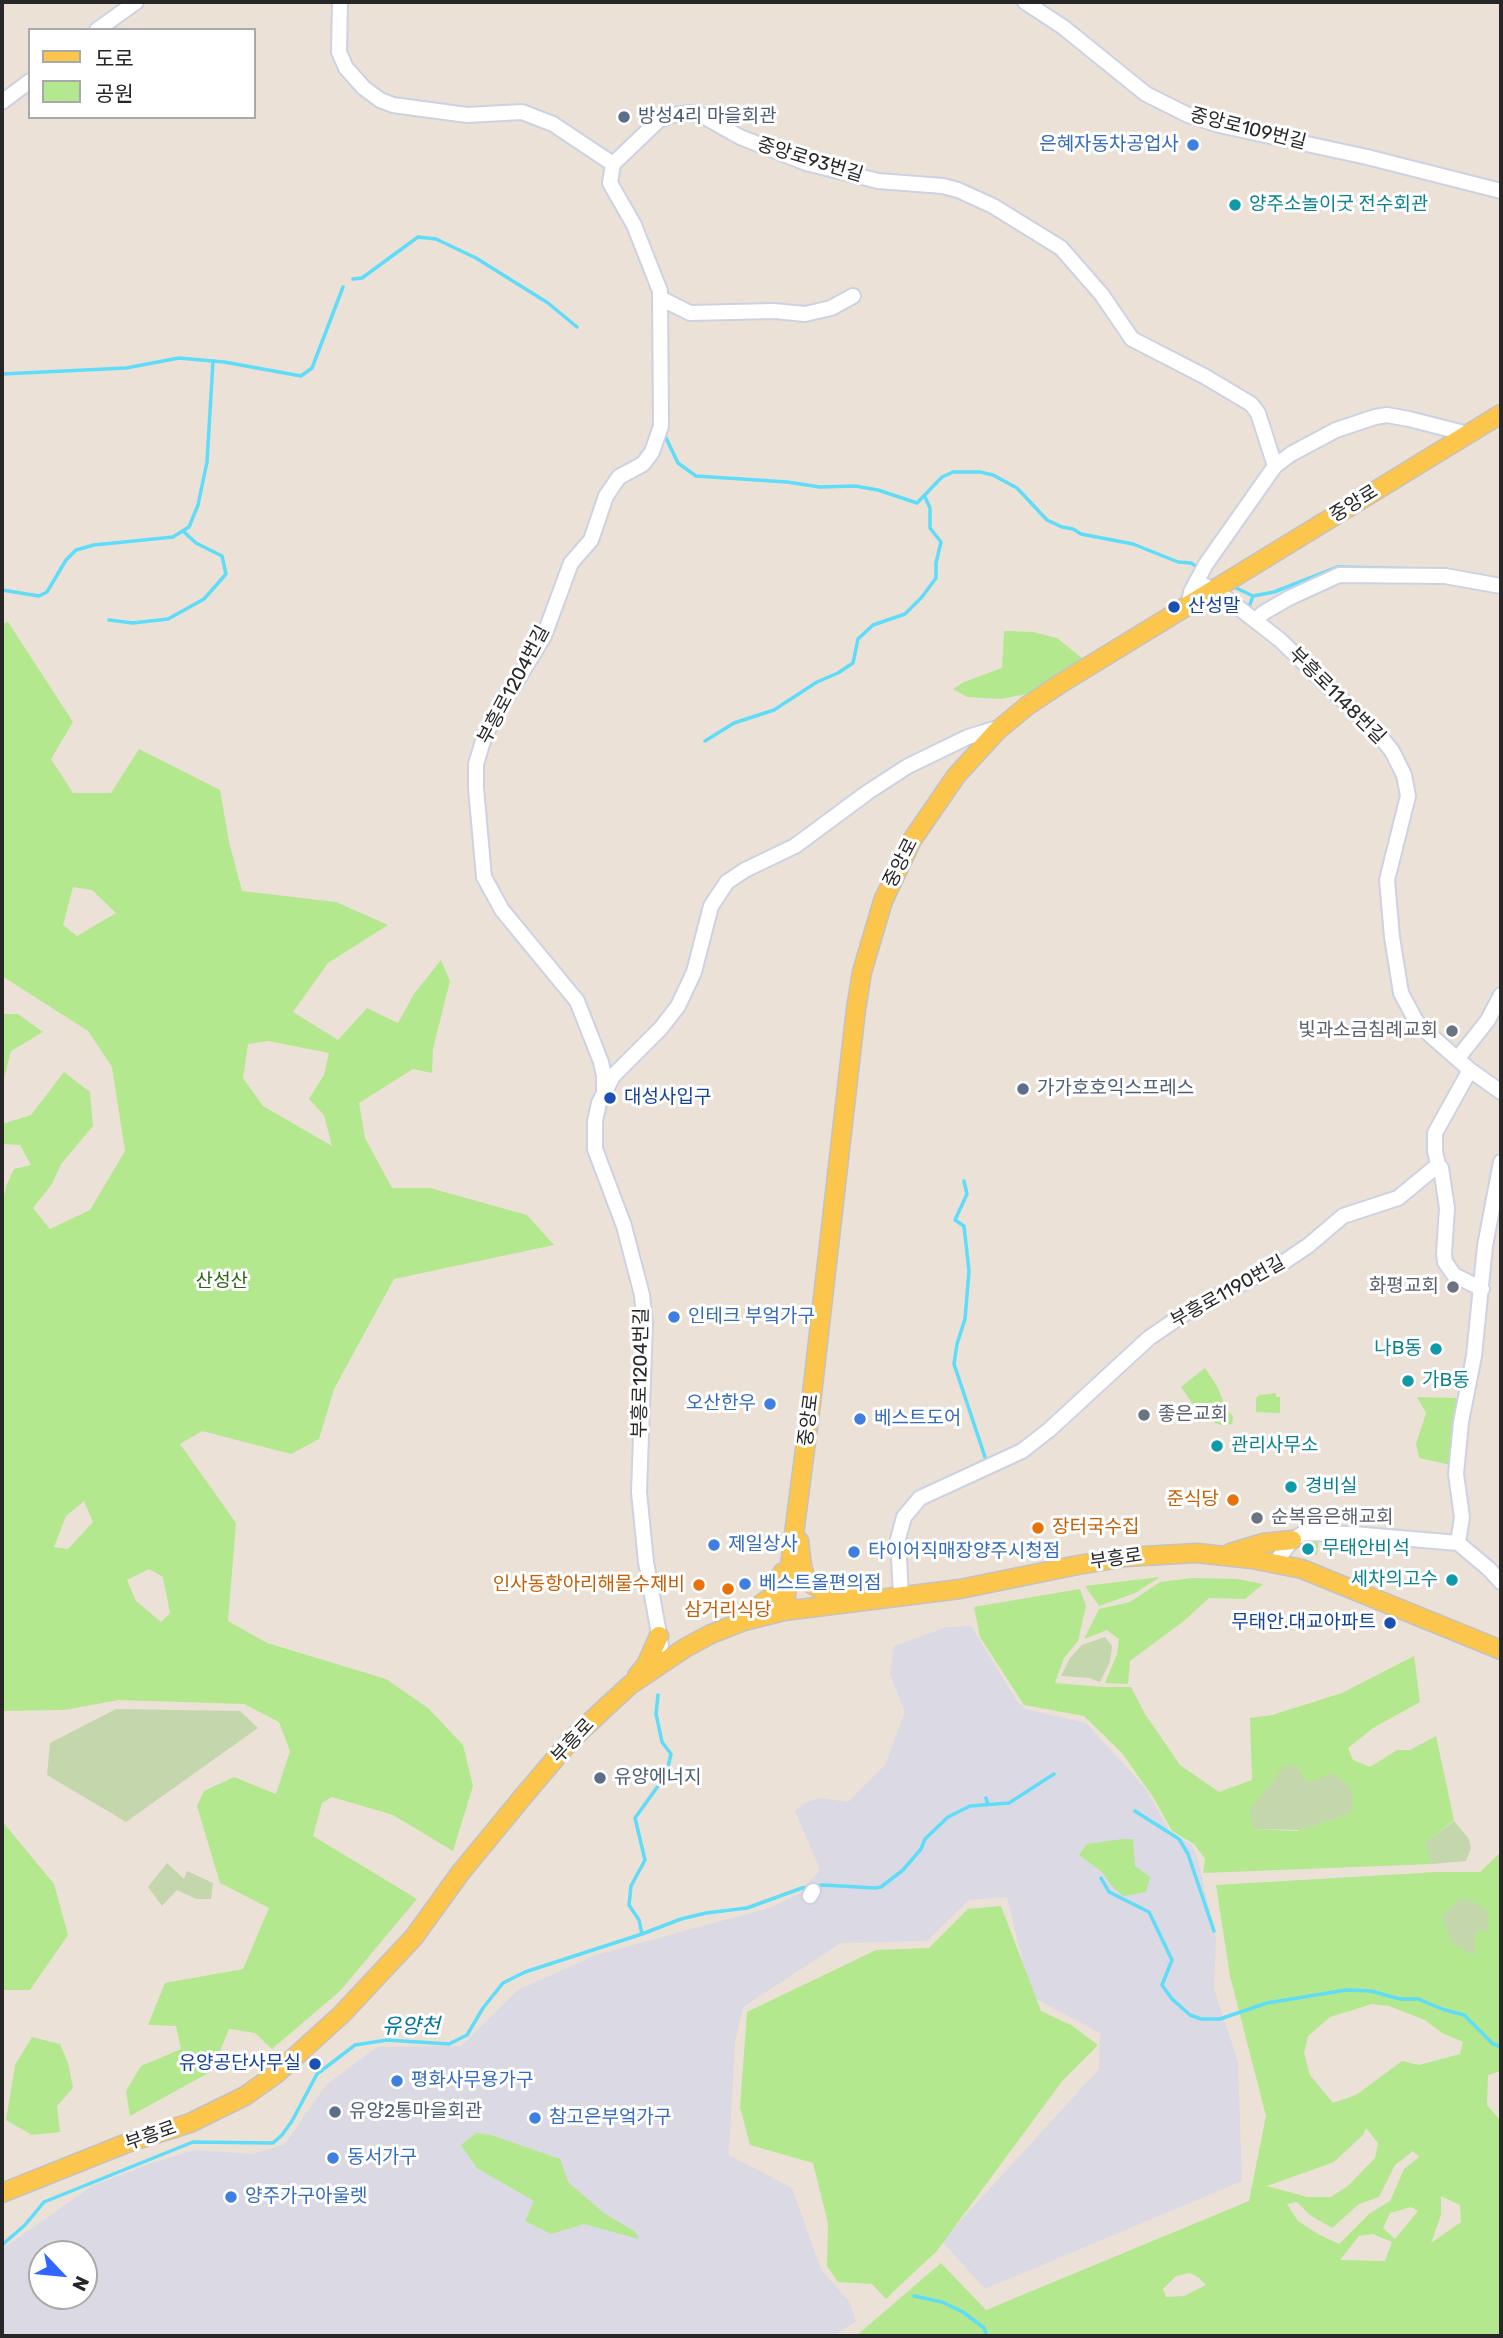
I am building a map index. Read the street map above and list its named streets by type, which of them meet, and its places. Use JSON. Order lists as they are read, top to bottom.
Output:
{
  "streets": {
    "main road": ["중앙로", "부흥로"],
    "street": [
      "중앙로109번길",
      "중앙로93번길",
      "부흥로1204번길",
      "부흥로1148번길",
      "부흥로1190번길"
    ]
  },
  "crossings": [
    ["중앙로93번길", "부흥로1204번길"],
    ["중앙로", "부흥로1204번길"],
    ["중앙로", "부흥로1148번길"],
    ["중앙로", "부흥로"],
    ["부흥로1204번길", "부흥로"],
    ["부흥로1190번길", "부흥로"]
  ],
  "water": ["유양천"],
  "parks": ["산성산"],
  "places": [
    "방성4리 마을회관",
    "은혜자동차공업사",
    "양주소놀이굿 전수회관",
    "산성말",
    "빛과소금침례교회",
    "가가호호익스프레스",
    "대성사입구",
    "화평교회",
    "인테크 부엌가구",
    "나B동",
    "가B동",
    "오산한우",
    "좋은교회",
    "베스트도어",
    "관리사무소",
    "경비실",
    "준식당",
    "순복음은해교회",
    "장터국수집",
    "제일상사",
    "무태안비석",
    "타이어직매장양주시청점",
    "세차의고수",
    "베스트올편의점",
    "인사동항아리해물수제비",
    "삼거리식당",
    "무태안.대교아파트",
    "유양에너지",
    "유양공단사무실",
    "평화사무용가구",
    "유양2통마을회관",
    "참고은부엌가구",
    "동서가구",
    "양주가구아울렛"
  ],
  "legend": ["도로", "공원"],
  "north": "bottom right"
}
